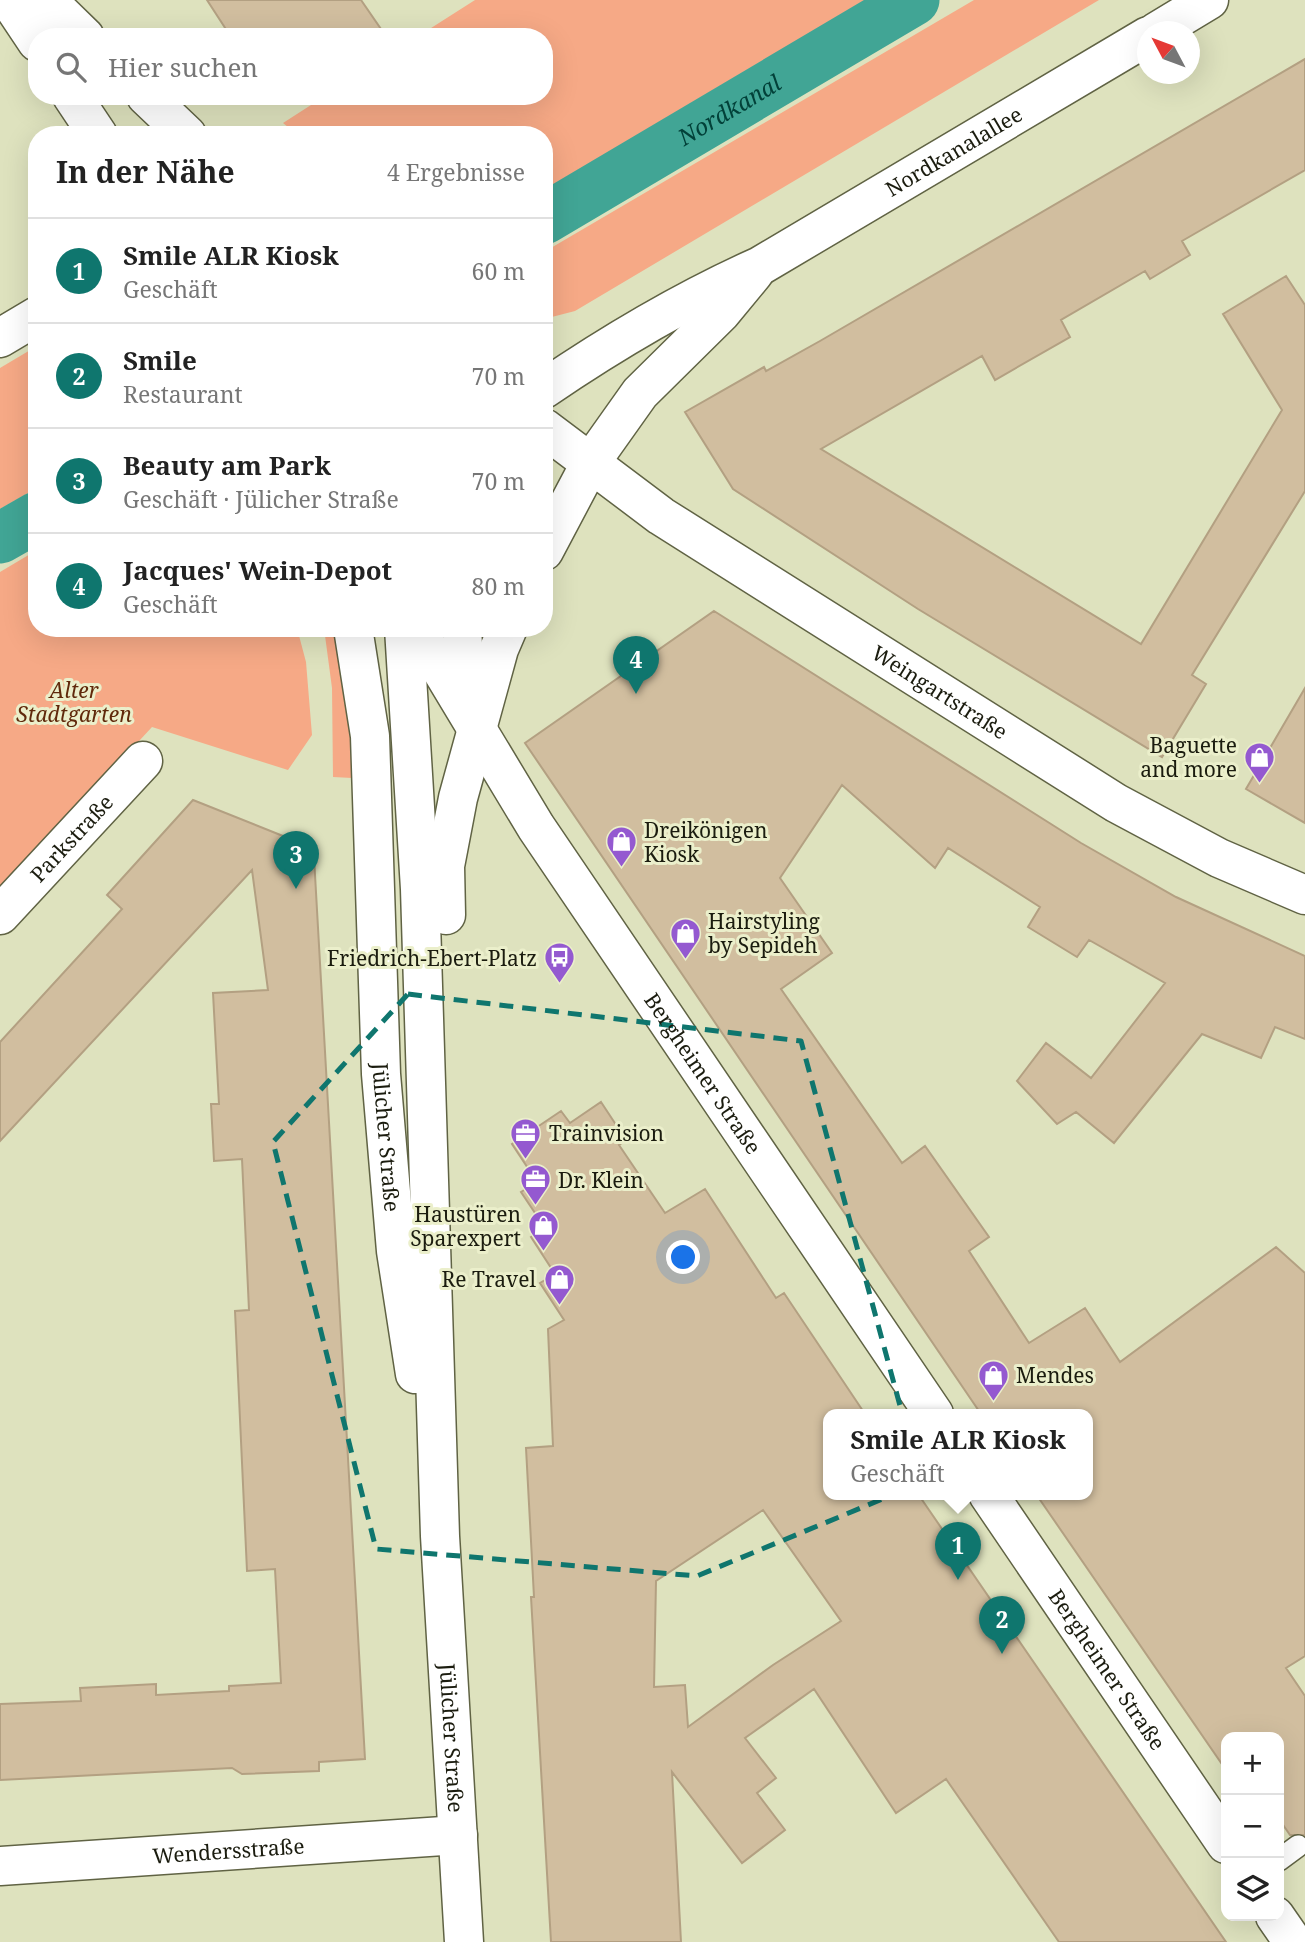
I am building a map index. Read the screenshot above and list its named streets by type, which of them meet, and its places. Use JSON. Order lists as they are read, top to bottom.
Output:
{
  "streets": {
    "main road": [
      "Nordkanalallee",
      "Weingartstraße",
      "Parkstraße",
      "Bergheimer Straße",
      "Jülicher Straße",
      "Wendersstraße"
    ]
  },
  "crossings": [
    ["Nordkanalallee", "Weingartstraße"],
    ["Jülicher Straße", "Wendersstraße"]
  ],
  "water": ["Nordkanal"],
  "parks": ["Alter Stadtgarten"],
  "places": {
    "shop": [
      "Baguette and more",
      "Dreikönigen Kiosk",
      "Hairstyling by Sepideh",
      "Haustüren Sparexpert",
      "Re Travel",
      "Mendes"
    ],
    "bus stop": ["Friedrich-Ebert-Platz"],
    "office": ["Trainvision", "Dr. Klein"]
  },
  "north": "top left",
  "page": {
    "search": "Hier suchen",
    "heading": ["In der Nähe", "4 Ergebnisse"],
    "list": [
      {
        "mark": "1",
        "name": "Smile ALR Kiosk",
        "note": "Geschäft",
        "value": "60 m"
      },
      {
        "mark": "2",
        "name": "Smile",
        "note": "Restaurant",
        "value": "70 m"
      },
      {
        "mark": "3",
        "name": "Beauty am Park",
        "note": "Geschäft · Jülicher Straße",
        "value": "70 m"
      },
      {
        "mark": "4",
        "name": "Jacques' Wein-Depot",
        "note": "Geschäft",
        "value": "80 m"
      }
    ],
    "pins": [
      "4",
      "3",
      "1",
      "2"
    ],
    "popup": ["Smile ALR Kiosk", "Geschäft"],
    "map_buttons": ["+", "−"]
  }
}
